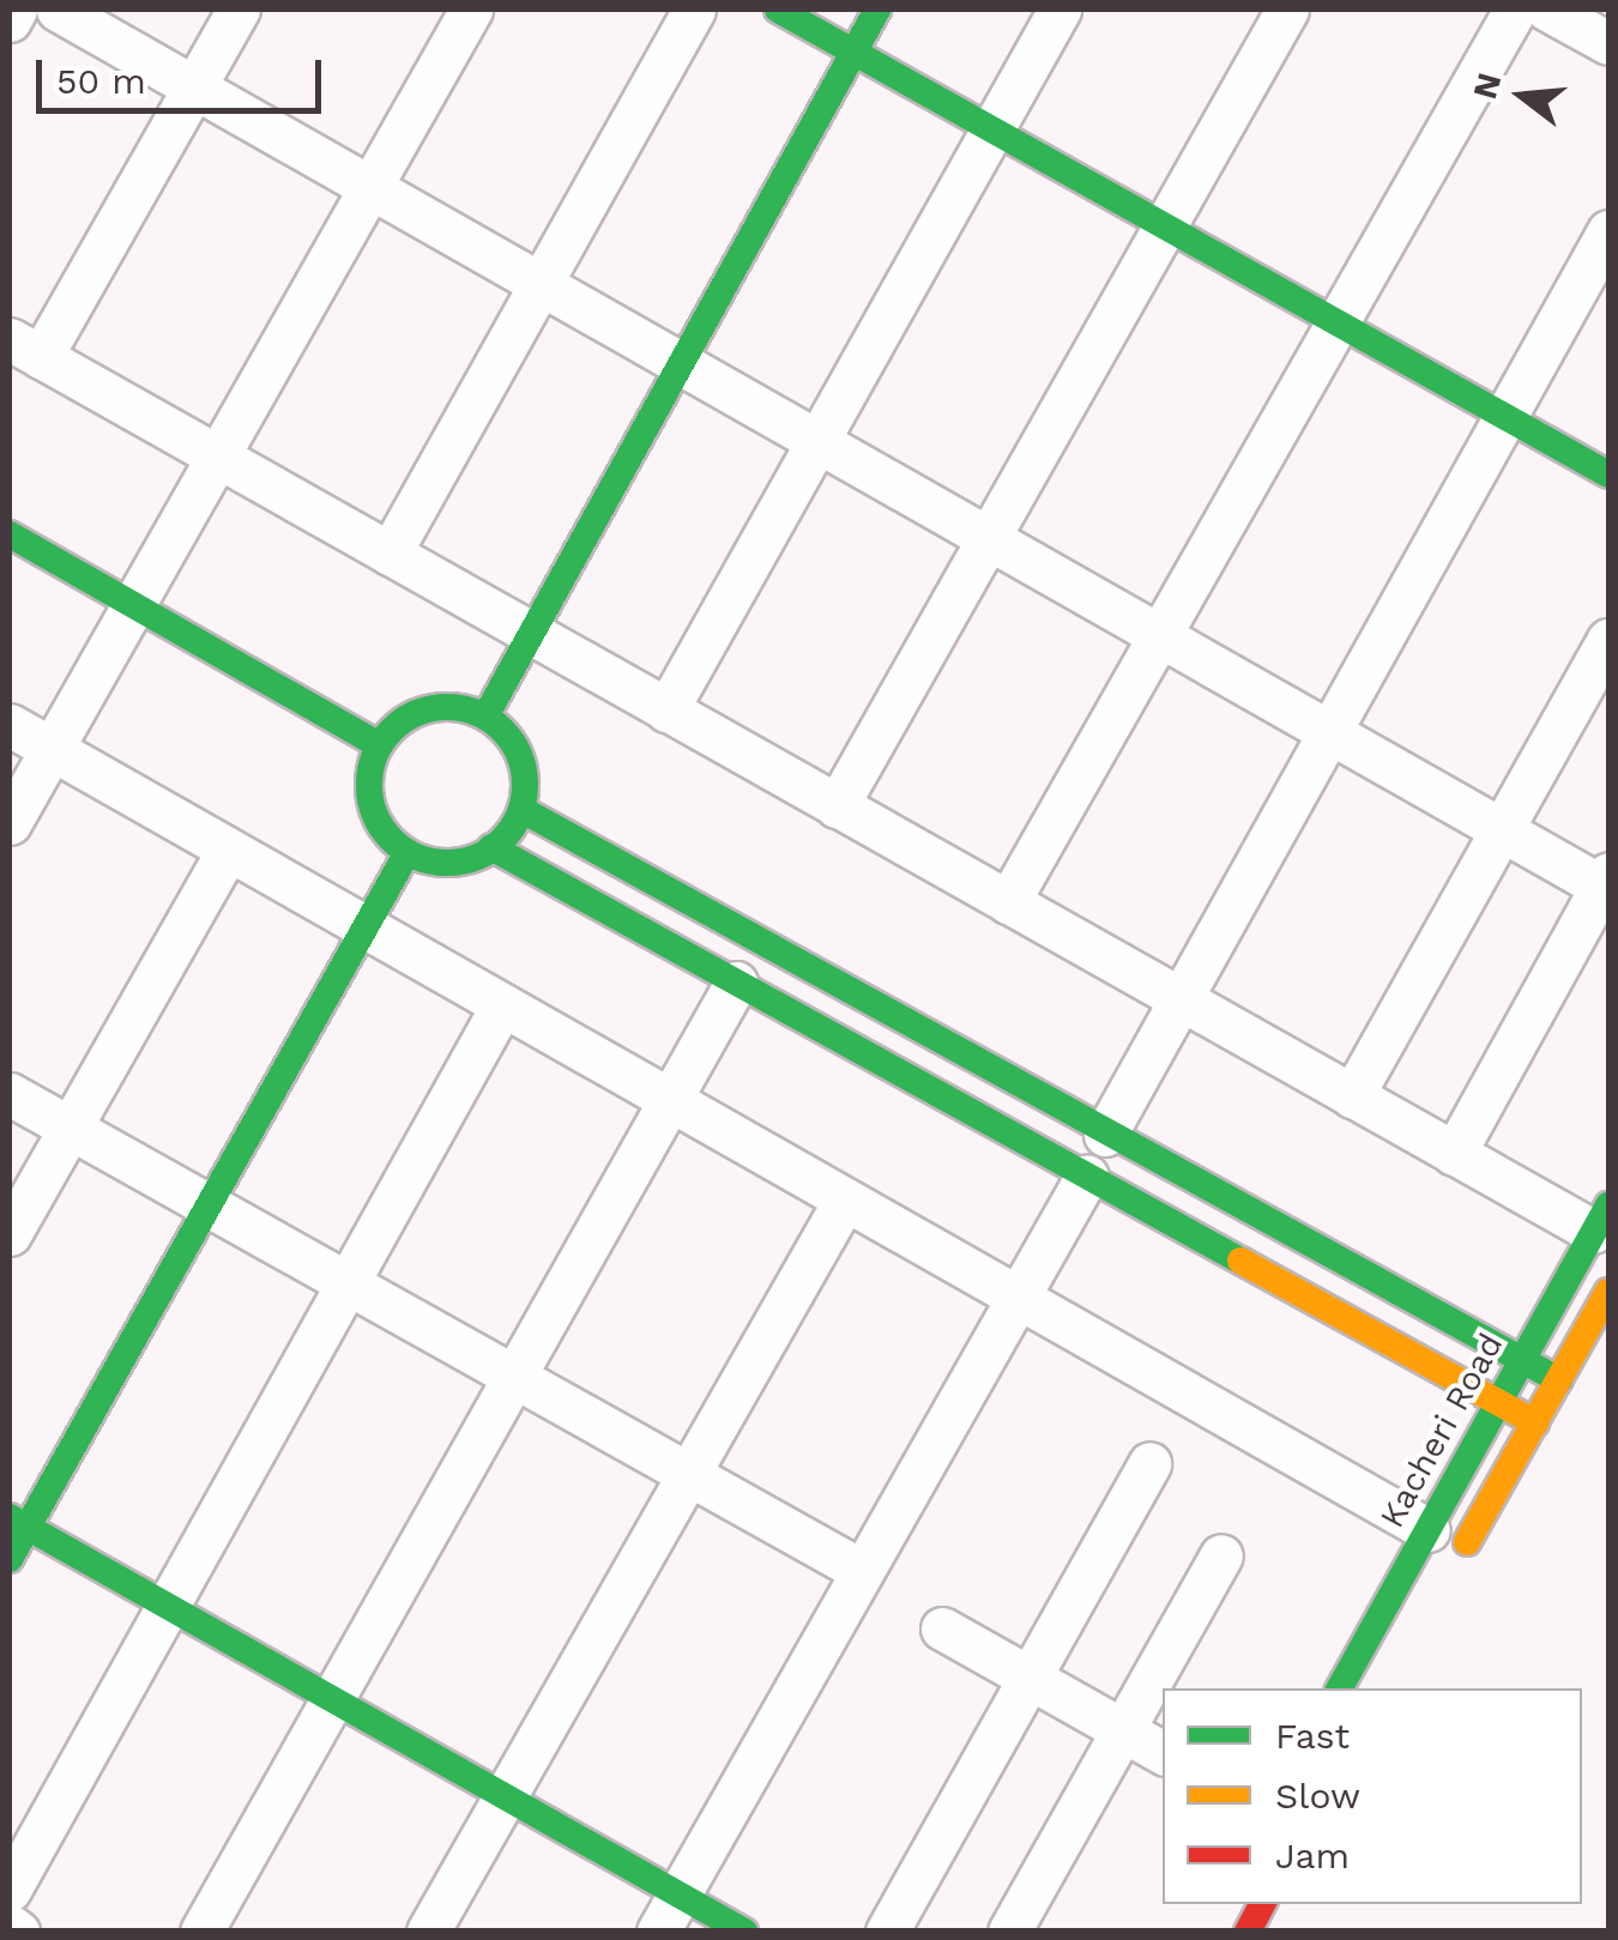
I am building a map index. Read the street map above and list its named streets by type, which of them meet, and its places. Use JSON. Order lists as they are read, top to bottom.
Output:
{
  "streets": {
    "street": ["Kacheri Road"]
  },
  "legend": ["Fast", "Slow", "Jam"],
  "scale_bar": "50 m",
  "north": "left"
}
